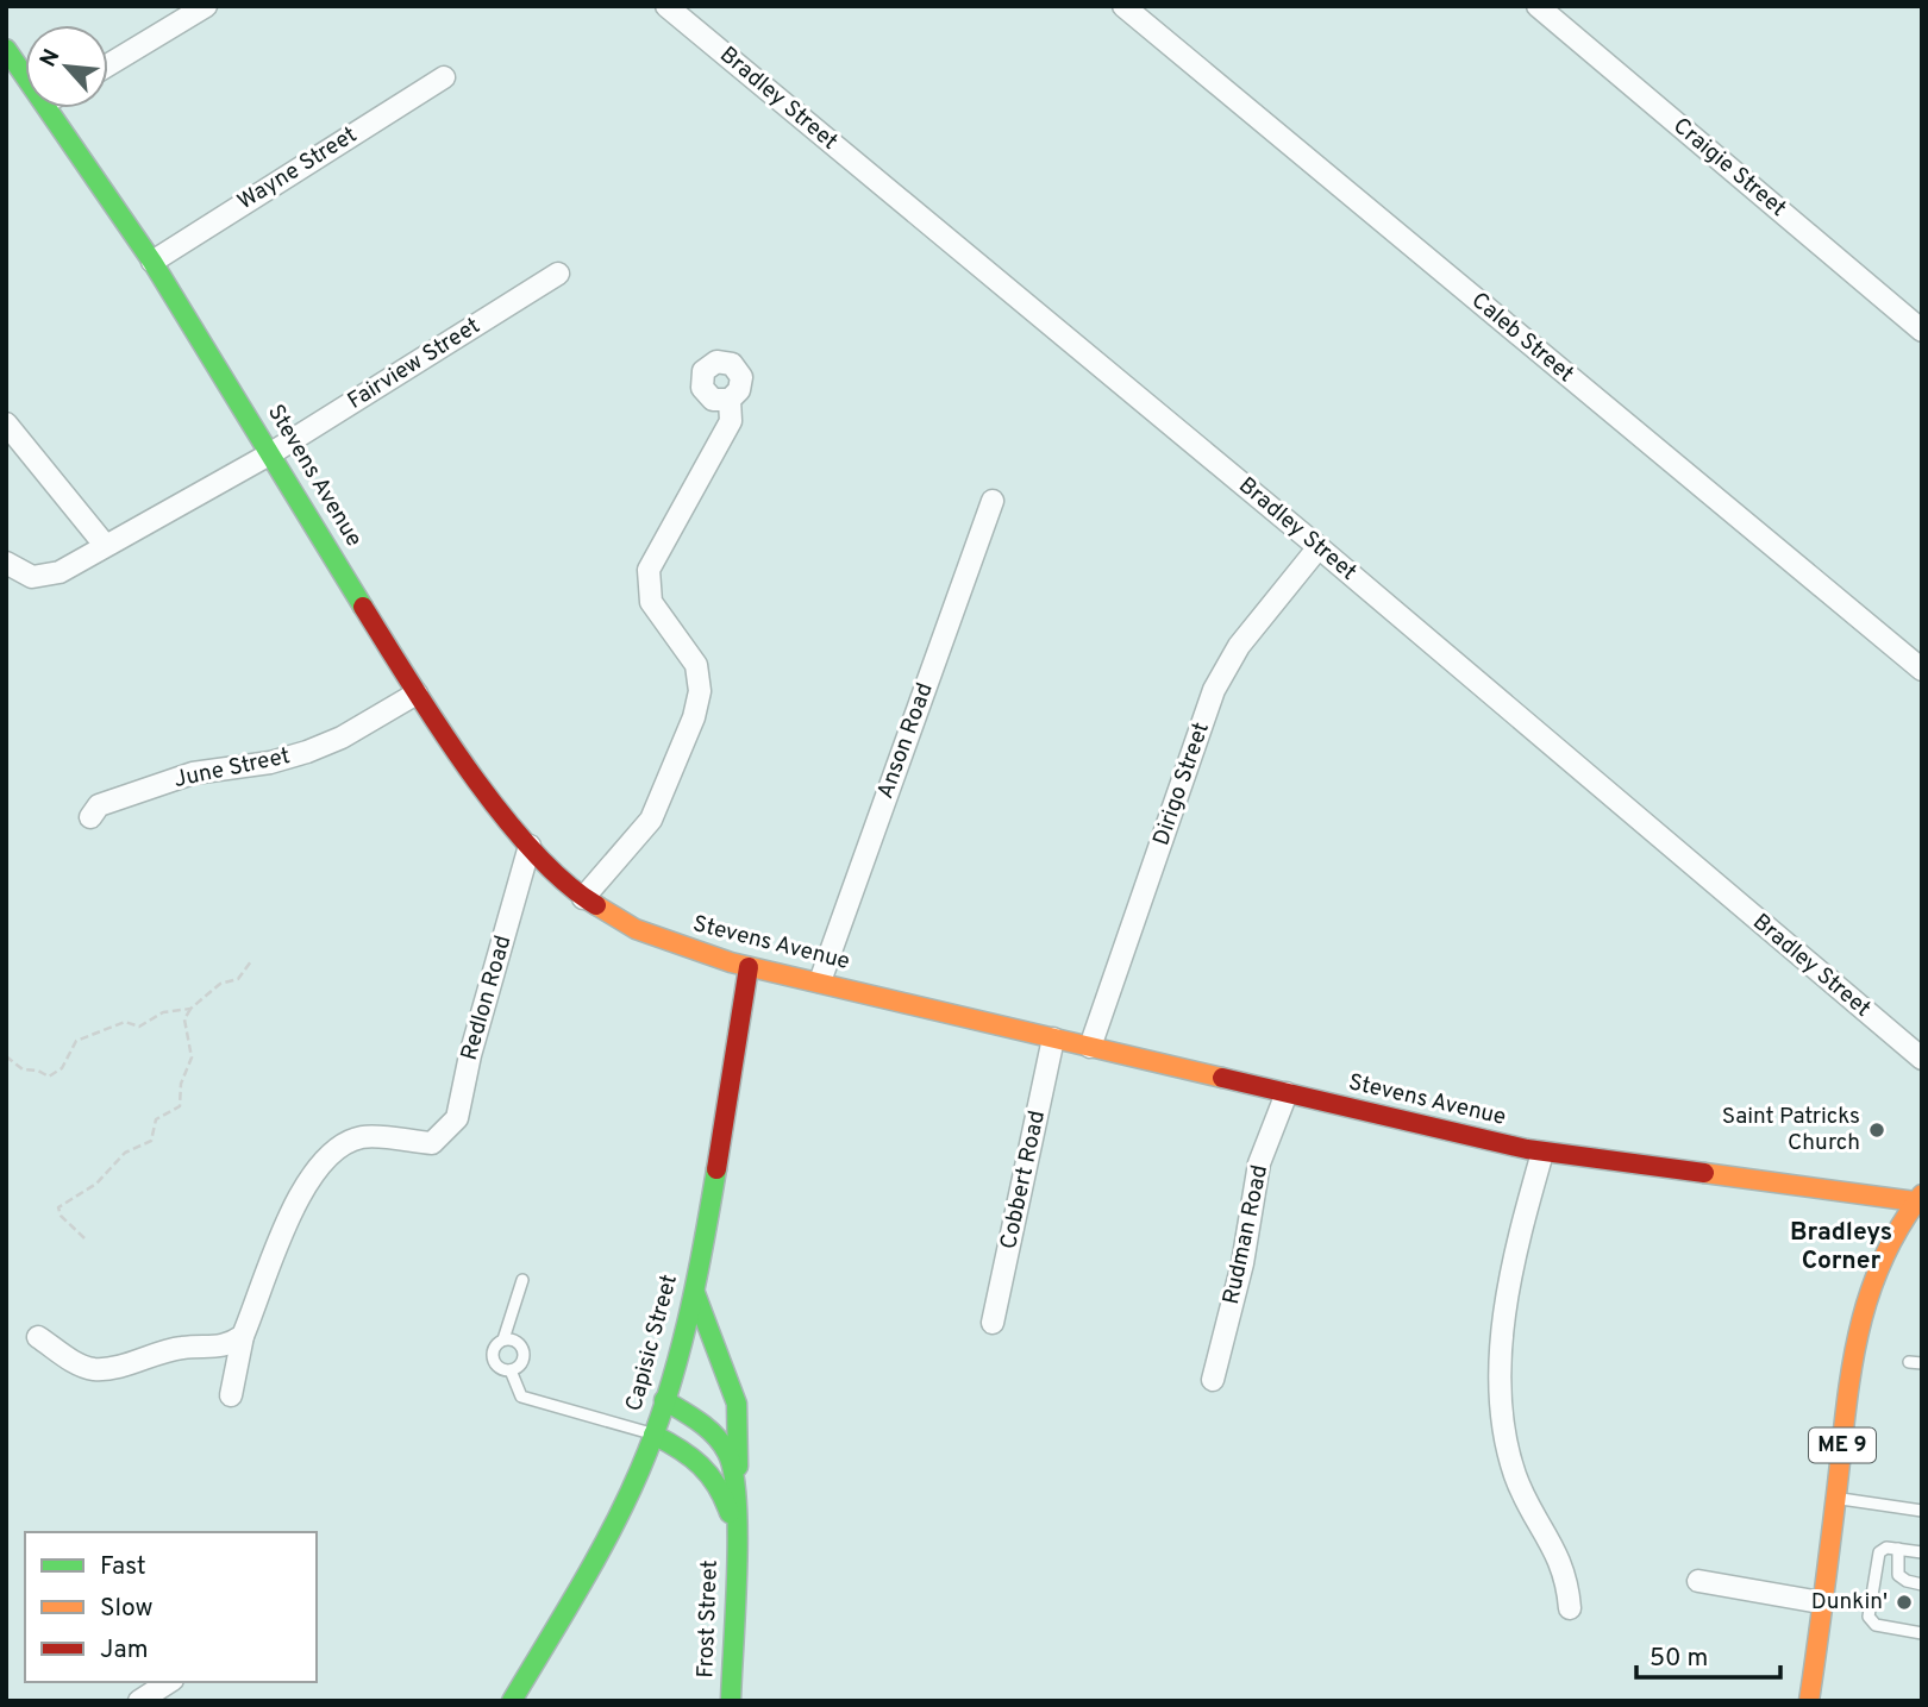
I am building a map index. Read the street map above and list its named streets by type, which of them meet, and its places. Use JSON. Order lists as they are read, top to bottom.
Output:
{
  "streets": {
    "main road": [
      "Stevens Avenue",
      "Capisic Street",
      "ME 9",
      "Frost Street"
    ],
    "street": [
      "Bradley Street",
      "Craigie Street",
      "Wayne Street",
      "Caleb Street",
      "Fairview Street",
      "Anson Road",
      "June Street",
      "Dirigo Street",
      "Redlon Road",
      "Cobbert Road",
      "Rudman Road"
    ]
  },
  "crossings": [
    ["Bradley Street", "Dirigo Street"],
    ["Wayne Street", "Stevens Avenue"],
    ["Fairview Street", "Stevens Avenue"],
    ["Stevens Avenue", "Anson Road"],
    ["Stevens Avenue", "June Street"],
    ["Stevens Avenue", "Dirigo Street"],
    ["Stevens Avenue", "Redlon Road"],
    ["Stevens Avenue", "Cobbert Road"],
    ["Stevens Avenue", "Rudman Road"],
    ["Stevens Avenue", "Capisic Street"],
    ["Stevens Avenue", "ME 9"],
    ["Capisic Street", "Frost Street"]
  ],
  "districts": ["Bradleys Corner"],
  "places": ["Saint Patricks Church", "Dunkin'"],
  "legend": ["Fast", "Slow", "Jam"],
  "scale_bar": "50 m",
  "north": "top left"
}
